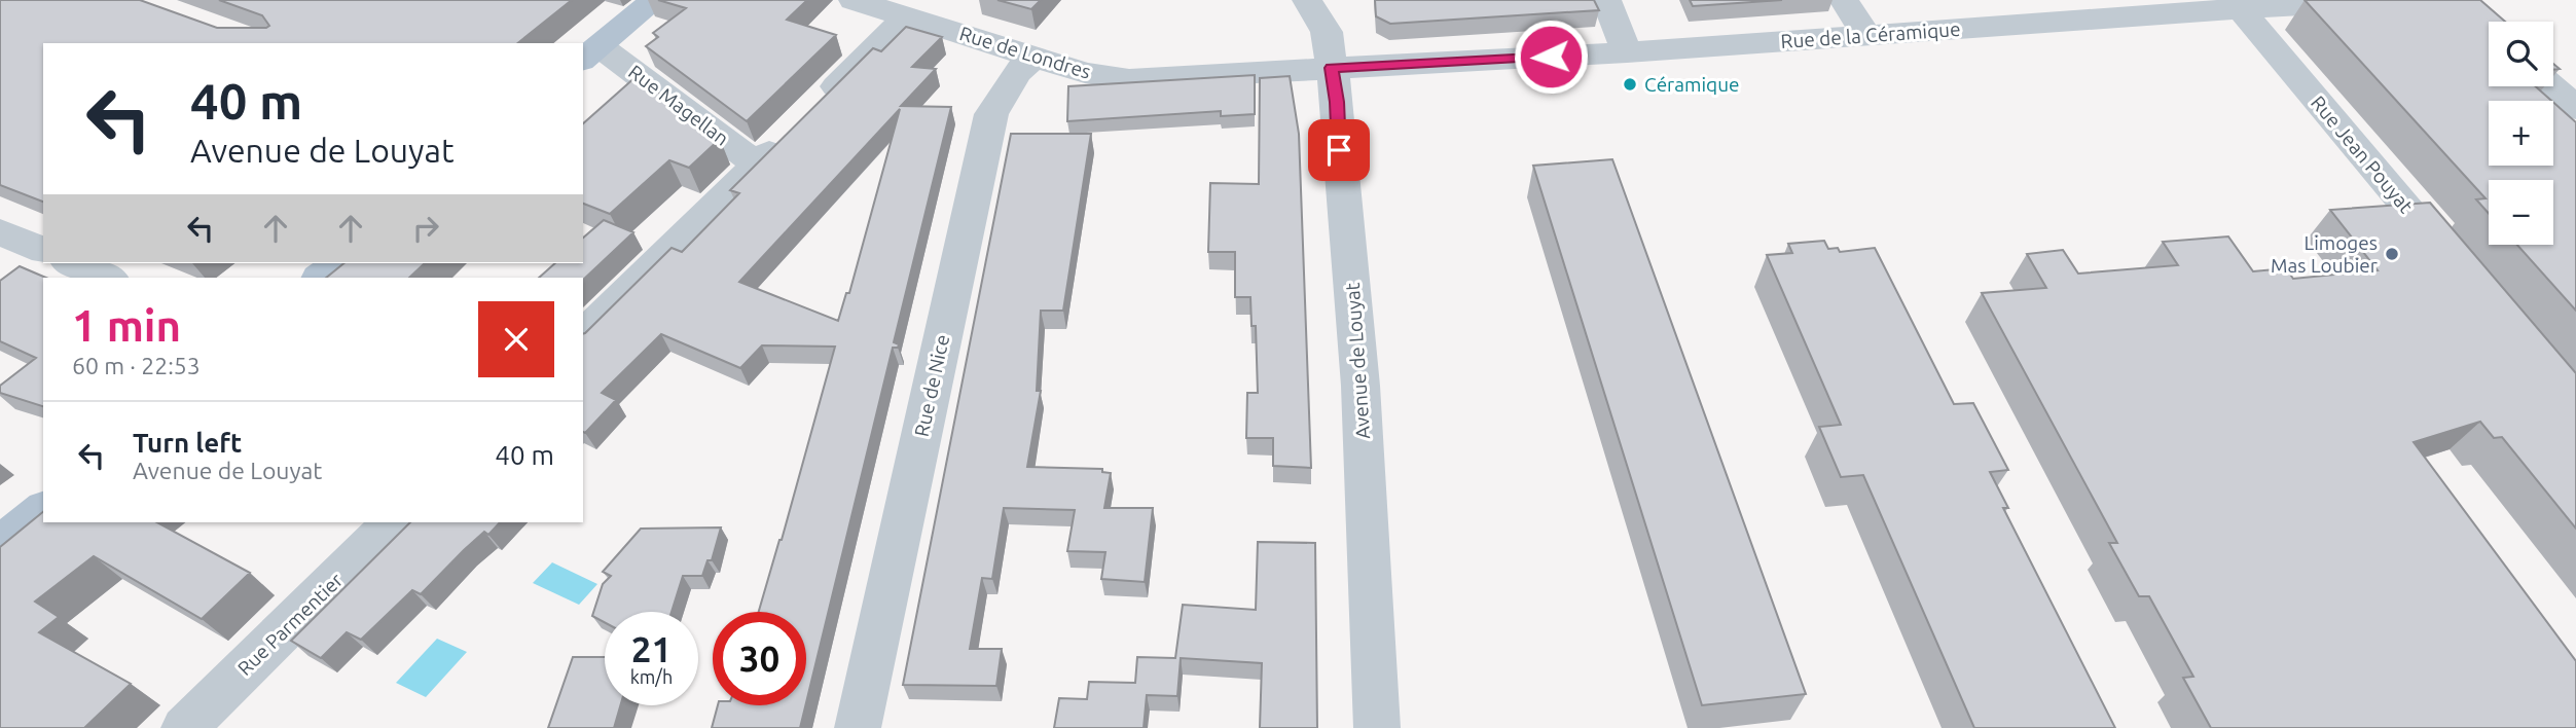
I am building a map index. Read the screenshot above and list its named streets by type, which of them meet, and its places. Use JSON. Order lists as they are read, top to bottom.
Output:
{
  "streets": {
    "street": [
      "Rue de la Céramique",
      "Rue de Londres",
      "Rue Magellan",
      "Rue Jean Pouyat",
      "Avenue de Louyat",
      "Rue de Nice",
      "Rue Parmentier"
    ]
  },
  "crossings": [
    ["Rue de la Céramique", "Rue de Londres"],
    ["Rue de la Céramique", "Rue Jean Pouyat"],
    ["Rue de la Céramique", "Avenue de Louyat"],
    ["Rue de Londres", "Avenue de Louyat"],
    ["Rue de Londres", "Rue de Nice"]
  ],
  "places": ["Céramique", "Limoges Mas Loubier"],
  "page": {
    "map_buttons": ["+", "−"],
    "turn": ["40 m", "Avenue de Louyat"],
    "heading": ["1 min", "60 m · 22:53"],
    "list": [
      {
        "name": "Turn left",
        "note": "Avenue de Louyat",
        "value": "40 m"
      }
    ],
    "speed": "21 km/h",
    "limit": "30"
  }
}
